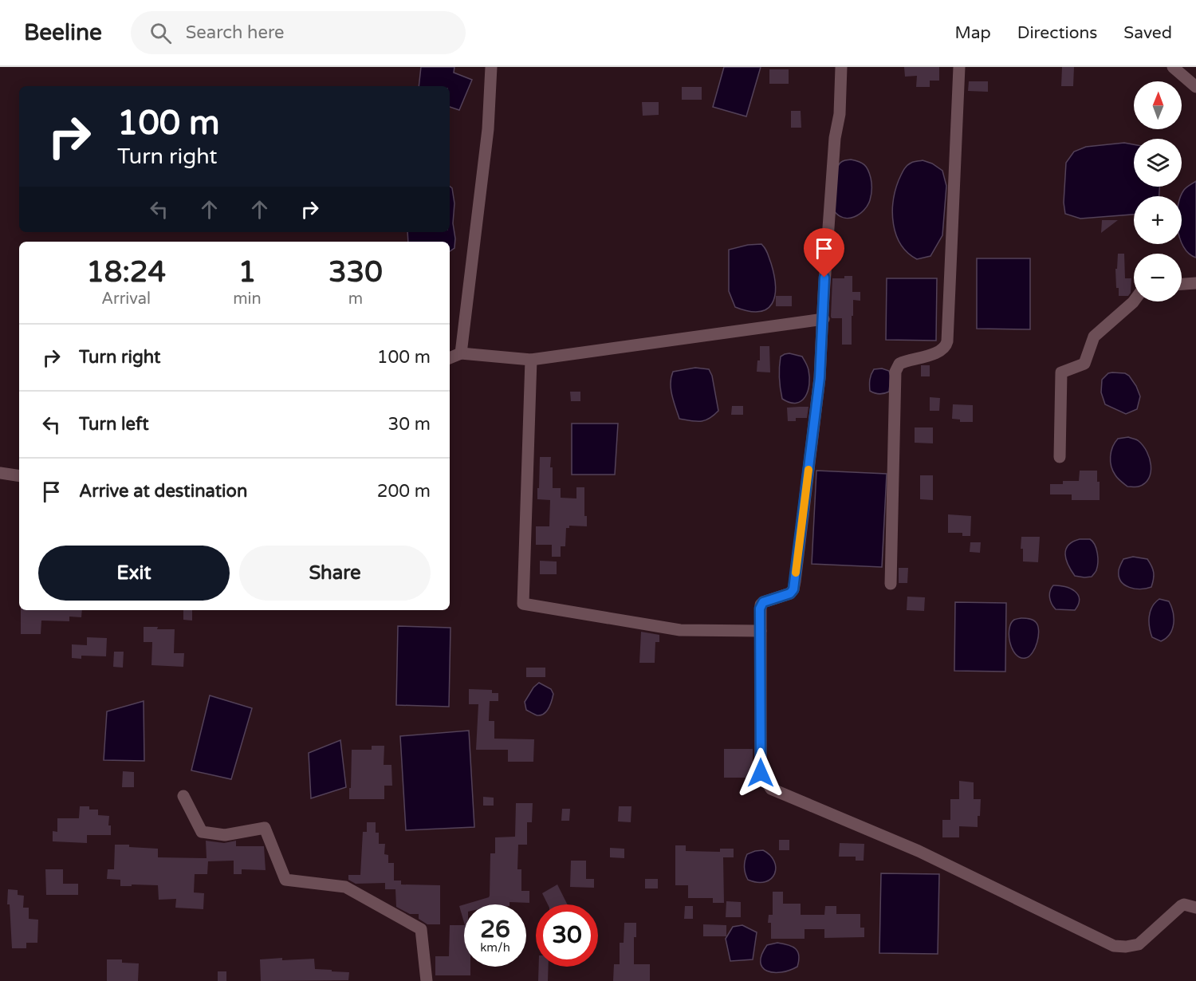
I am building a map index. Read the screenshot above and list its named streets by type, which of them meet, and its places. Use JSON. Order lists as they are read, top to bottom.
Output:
{
  "north": "top",
  "page": {
    "header": "Beeline",
    "search": "Search here",
    "nav": ["Map", "Directions", "Saved"],
    "map_buttons": ["+", "−"],
    "turn": ["100 m", "Turn right"],
    "eta": [
      "18:24",
      "Arrival",
      "1",
      "min",
      "330",
      "m"
    ],
    "list": [
      {
        "name": "Turn right",
        "value": "100 m"
      },
      {
        "name": "Turn left",
        "value": "30 m"
      },
      {
        "name": "Arrive at destination",
        "value": "200 m"
      }
    ],
    "buttons": ["Exit", "Share"],
    "speed": "26 km/h",
    "limit": "30"
  }
}
